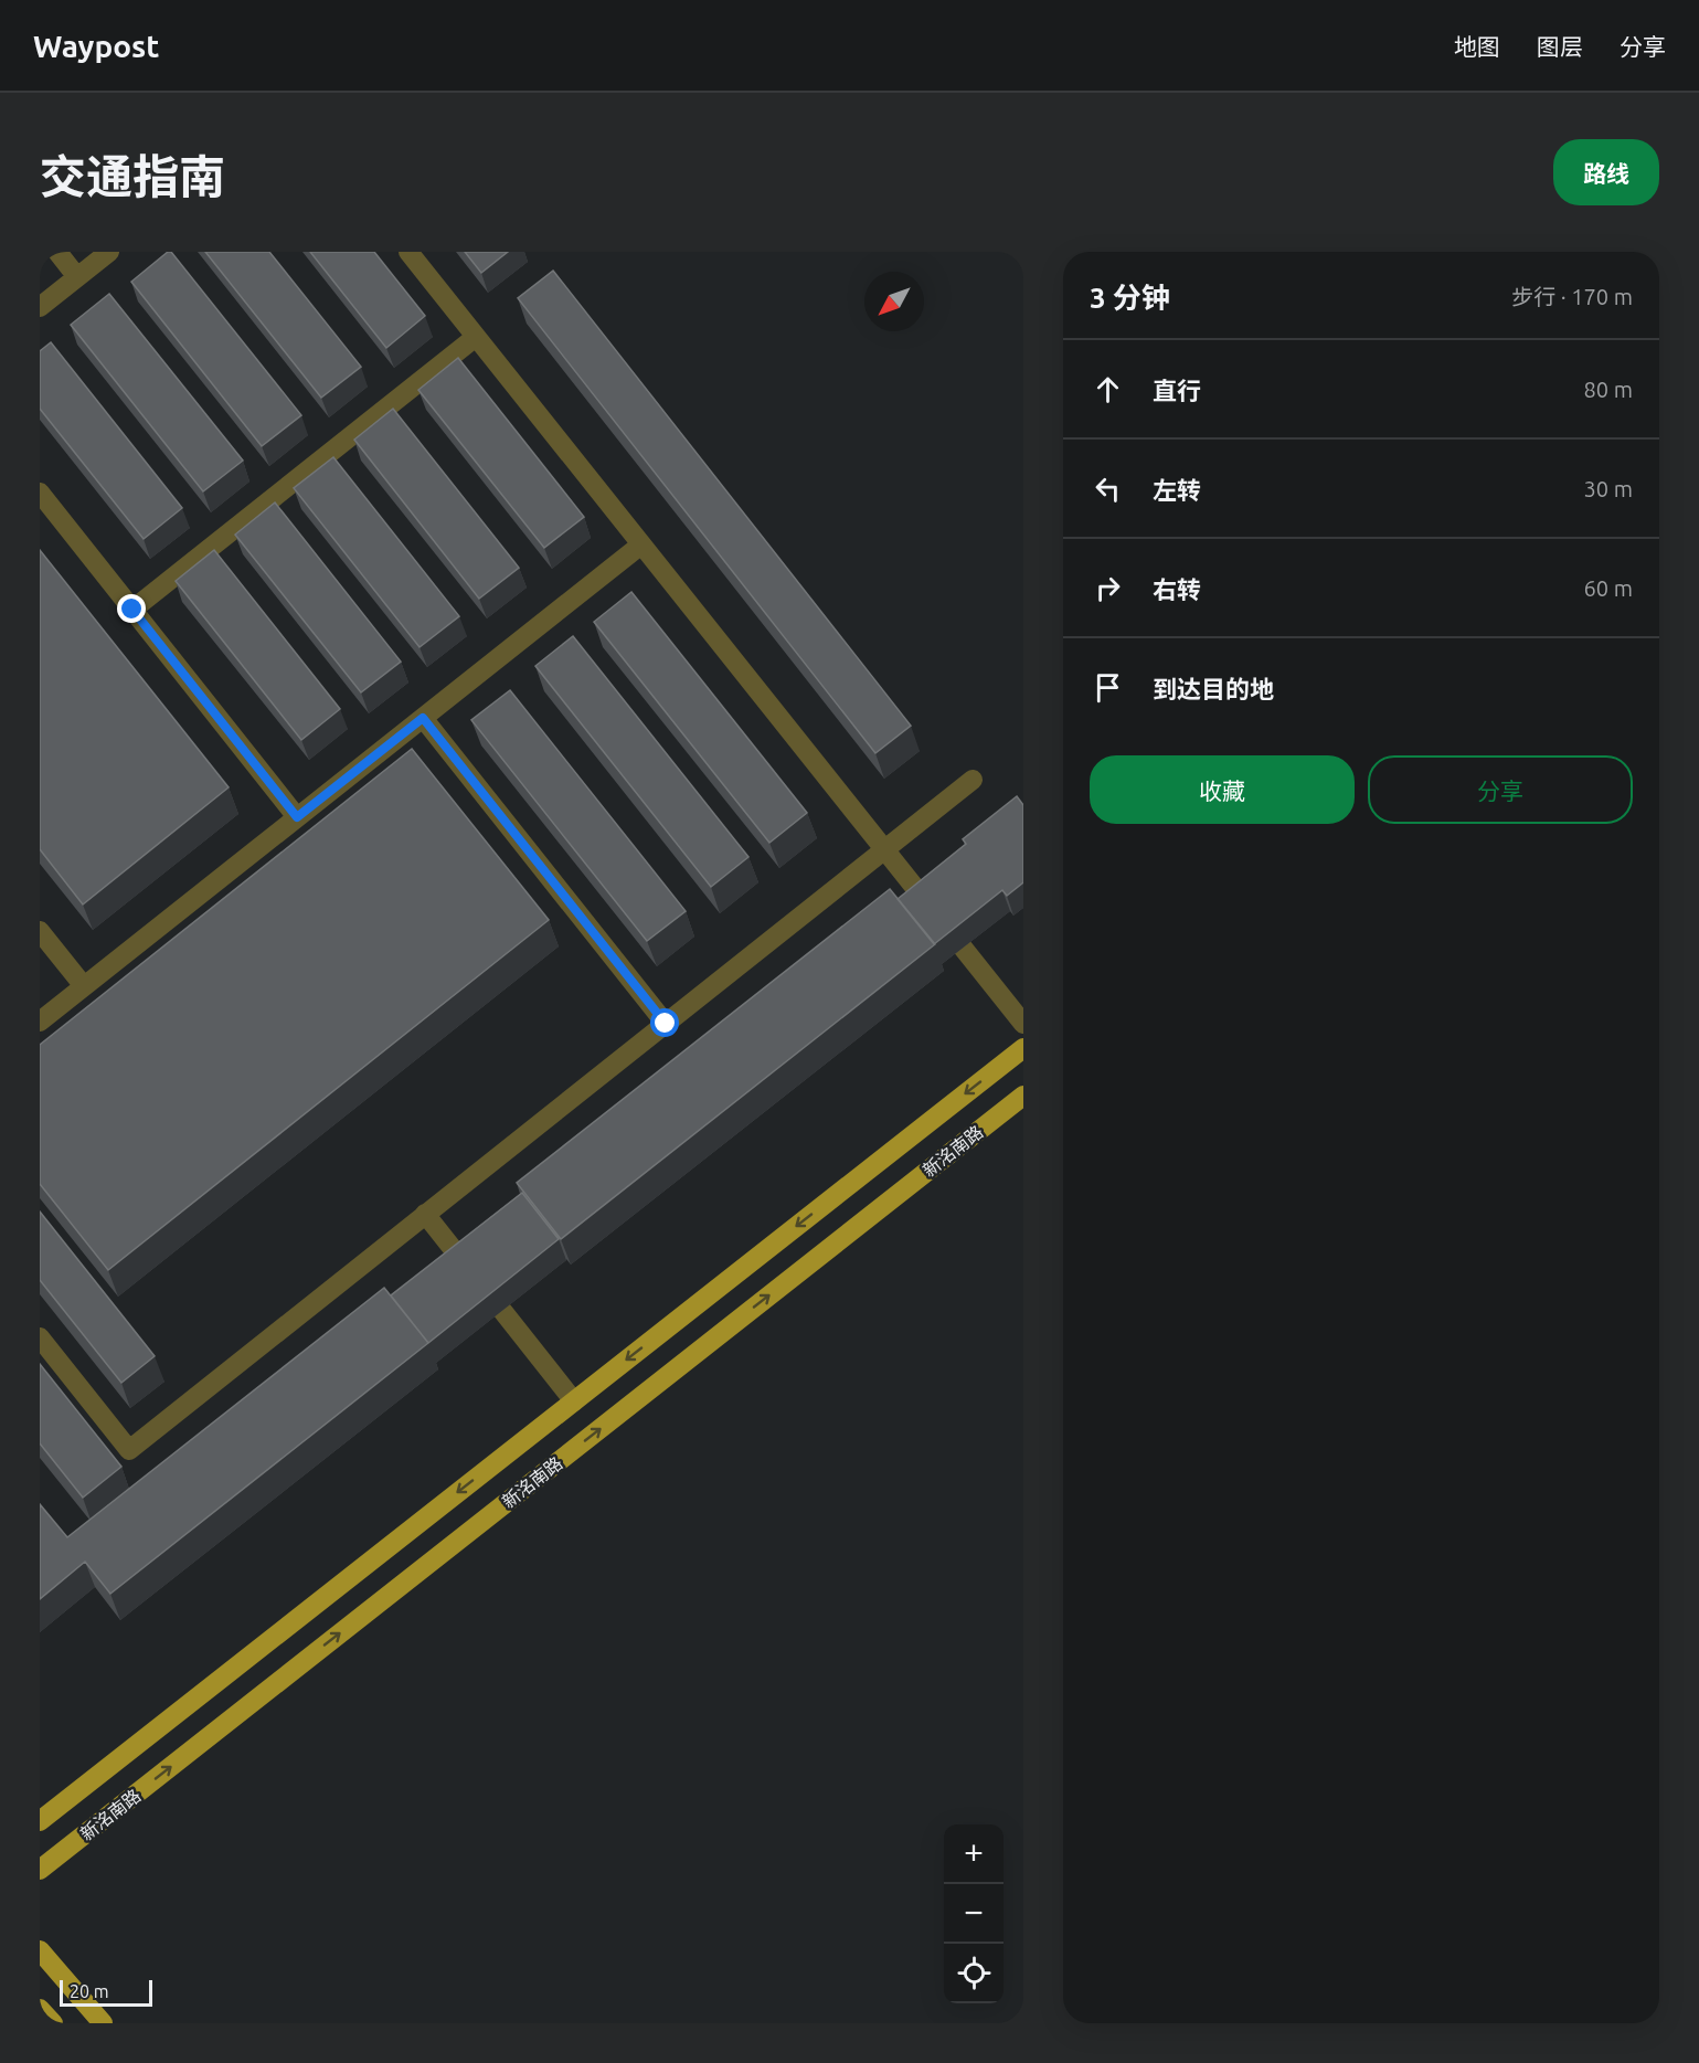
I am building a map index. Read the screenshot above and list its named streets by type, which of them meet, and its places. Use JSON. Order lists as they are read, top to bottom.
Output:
{
  "streets": {
    "main road": ["新洺南路"]
  },
  "scale_bar": "20 m",
  "north": "bottom left",
  "page": {
    "header": "Waypost",
    "nav": ["地图", "图层", "分享"],
    "title": "交通指南",
    "buttons": [
      "路线",
      ["收藏", "分享"]
    ],
    "heading": ["3 分钟", "步行 · 170 m"],
    "list": [
      ["直行", "80 m"],
      ["左转", "30 m"],
      ["右转", "60 m"],
      "到达目的地"
    ],
    "map_buttons": ["+", "−"],
    "scale": "20 m"
  }
}
